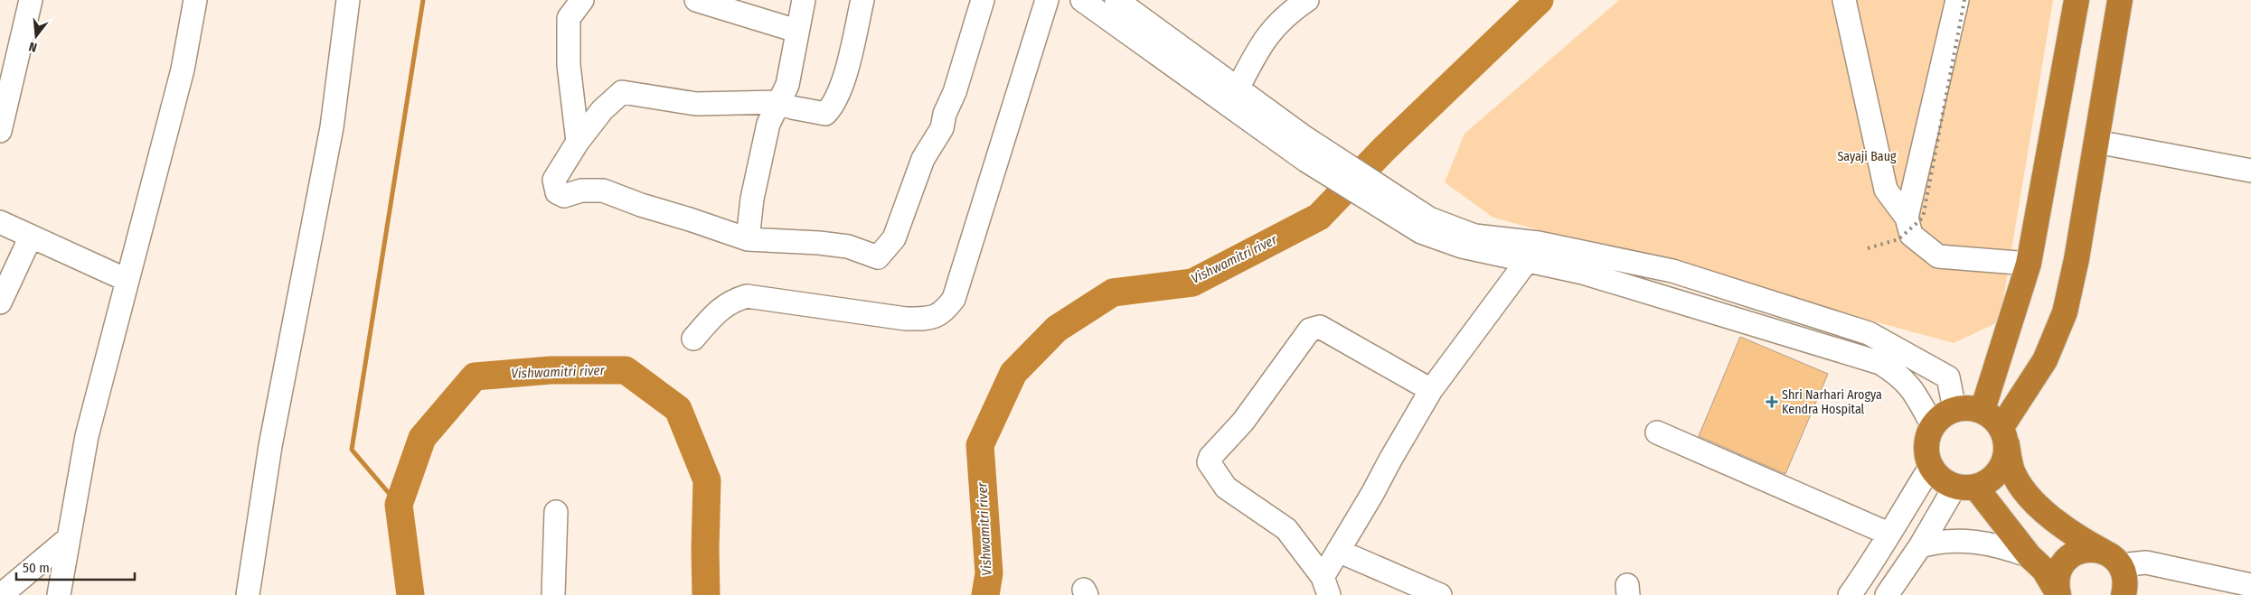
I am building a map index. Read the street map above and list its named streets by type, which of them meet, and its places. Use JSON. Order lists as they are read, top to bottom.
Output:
{
  "water": ["Vishwamitri river"],
  "parks": ["Sayaji Baug"],
  "places": {
    "health": ["Shri Narhari Arogya Kendra Hospital"]
  },
  "scale_bar": "50 m",
  "north": "bottom"
}
